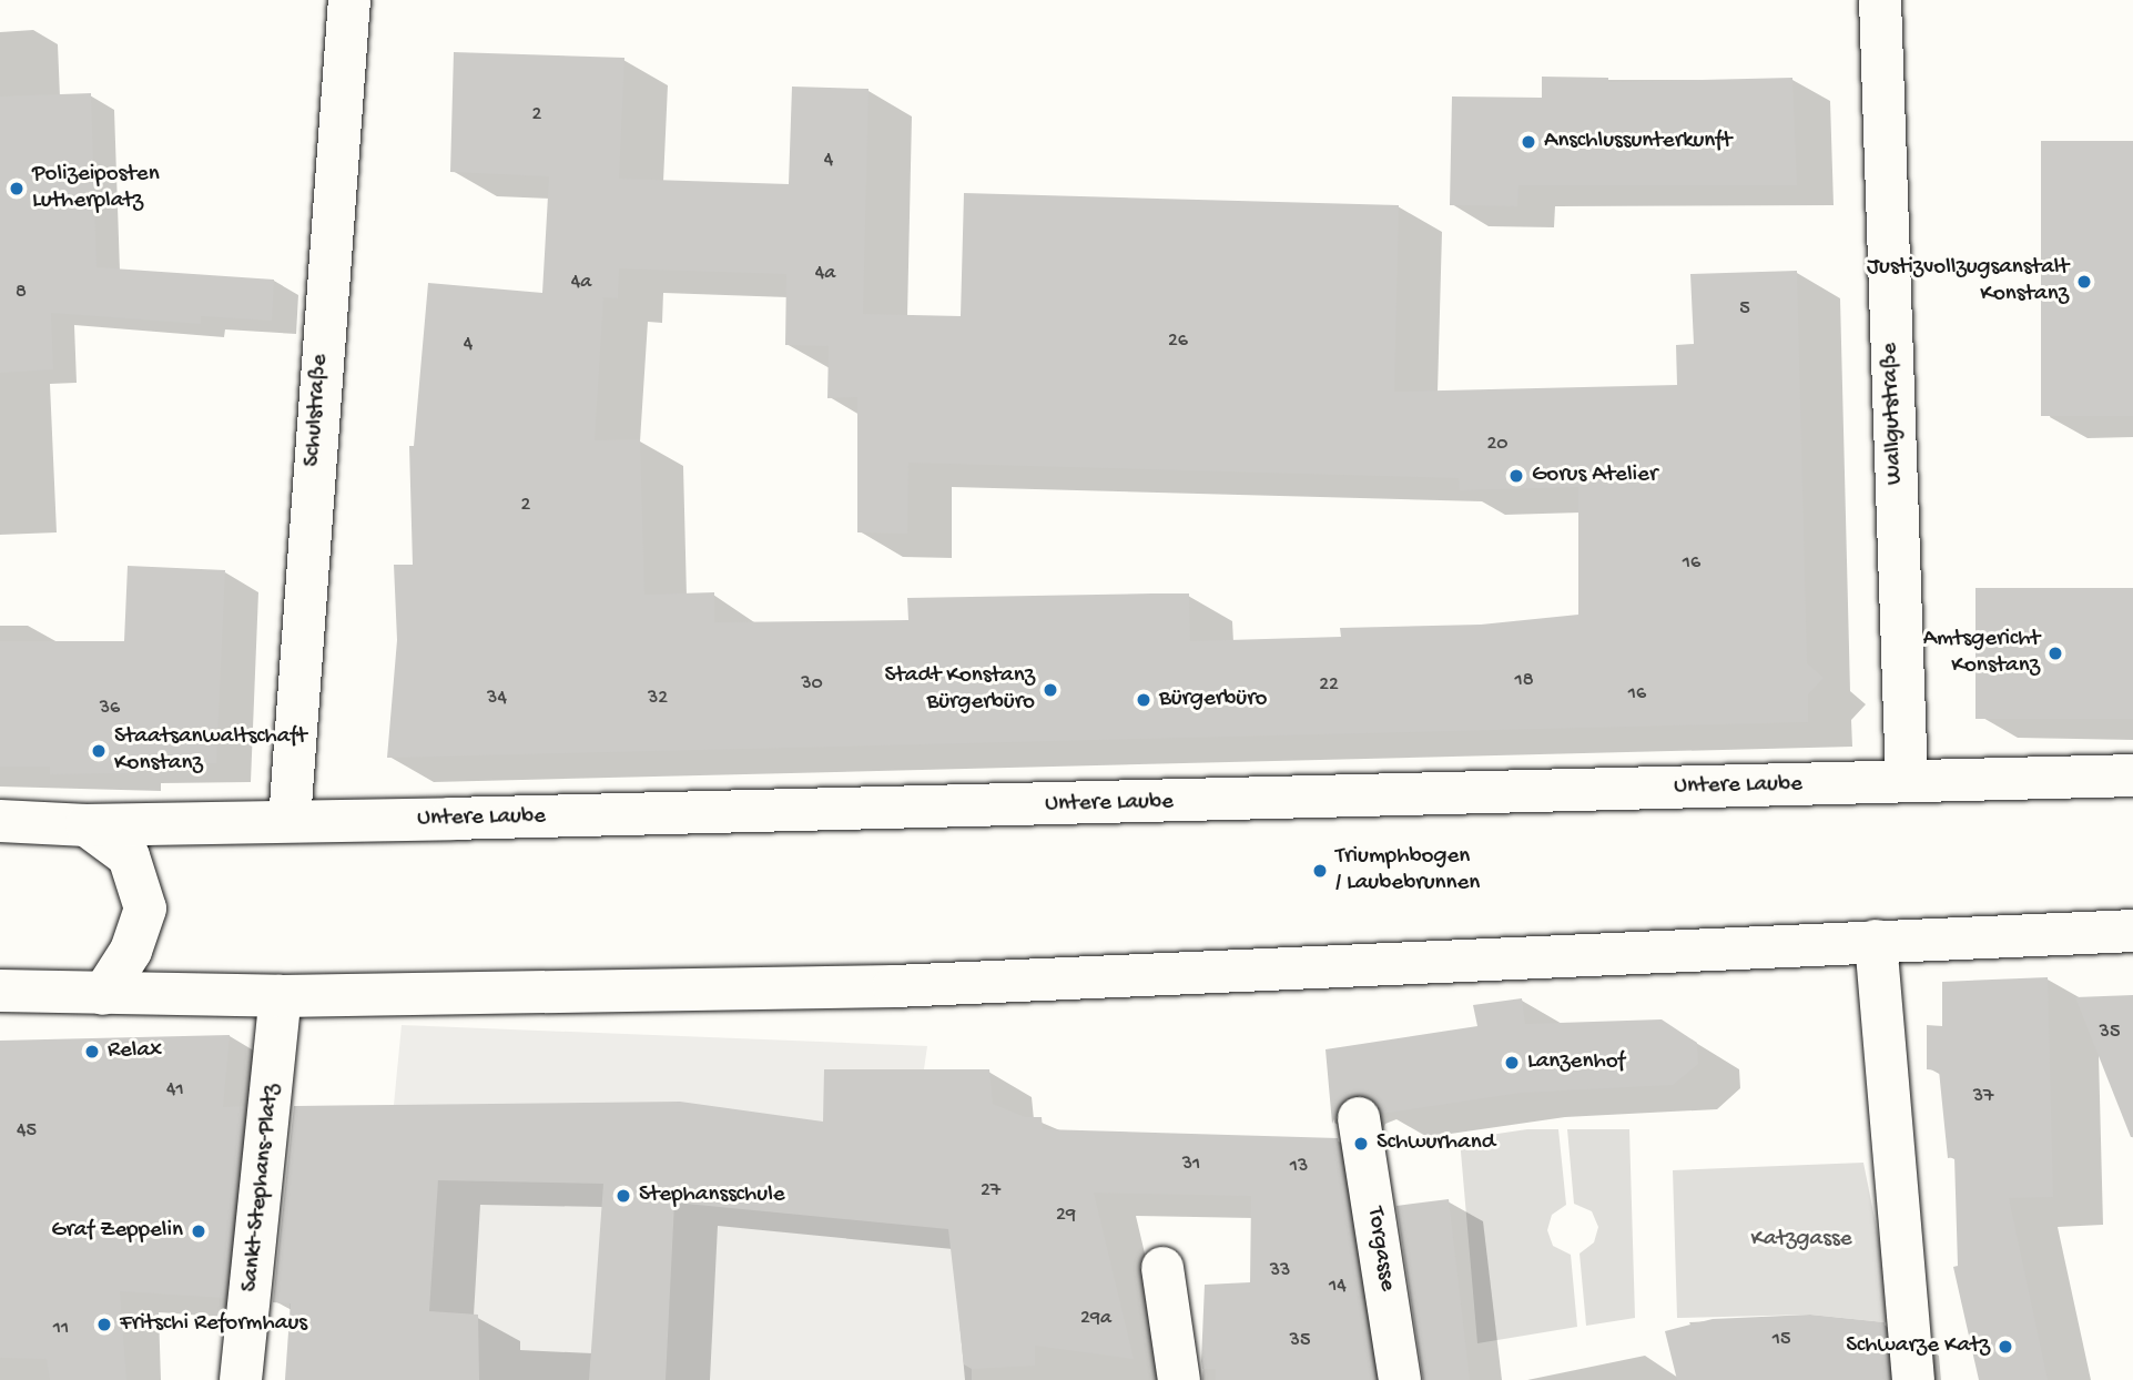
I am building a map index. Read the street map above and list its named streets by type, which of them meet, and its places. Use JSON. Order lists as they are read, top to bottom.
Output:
{
  "streets": {
    "main road": [
      "Schulstraße",
      "Wallgutstraße",
      "Untere Laube",
      "Sankt-Stephans-Platz",
      "Torgasse"
    ]
  },
  "crossings": [
    ["Schulstraße", "Untere Laube"],
    ["Wallgutstraße", "Untere Laube"]
  ],
  "parks": ["Katzgasse"],
  "places": [
    "Anschlussunterkunft",
    "Polizeiposten Lutherplatz",
    "Justizvollzugsanstalt Konstanz",
    "Gorus Atelier",
    "Amtsgericht Konstanz",
    "Stadt Konstanz Bürgerbüro",
    "Bürgerbüro",
    "Staatsanwaltschaft Konstanz",
    "Triumphbogen / Laubebrunnen",
    "Relax",
    "Lanzenhof",
    "Schwurhand",
    "Stephansschule",
    "Graf Zeppelin",
    "Fritschi Reformhaus",
    "Schwarze Katz"
  ],
  "house_numbers": [
    "2",
    "4",
    "4a",
    "4a",
    "8",
    "5",
    "26",
    "4",
    "20",
    "2",
    "16",
    "18",
    "30",
    "22",
    "16",
    "34",
    "32",
    "36",
    "35",
    "41",
    "37",
    "45",
    "31",
    "13",
    "27",
    "29",
    "33",
    "14",
    "29a",
    "11",
    "15",
    "35"
  ]
}
